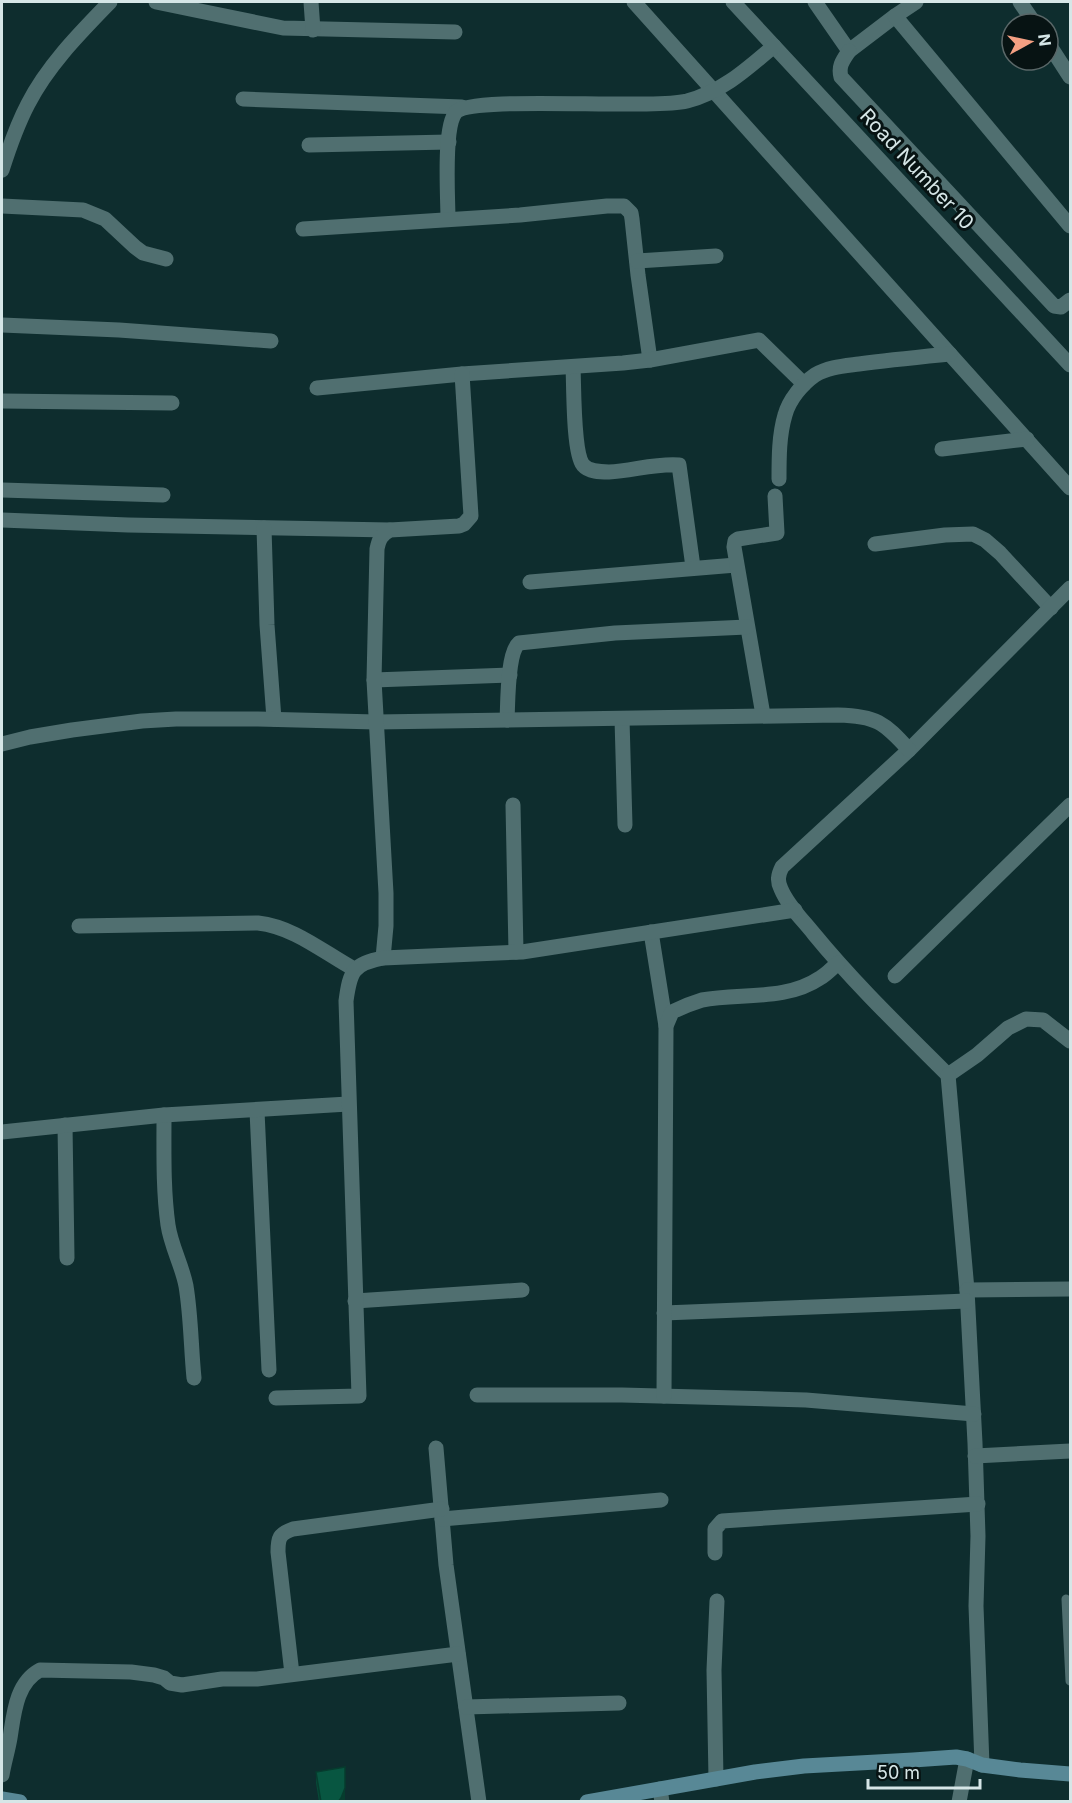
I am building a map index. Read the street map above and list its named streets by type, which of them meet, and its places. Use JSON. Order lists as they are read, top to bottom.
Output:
{
  "streets": {
    "street": ["Road Number 10"]
  },
  "scale_bar": "50 m",
  "north": "right"
}
